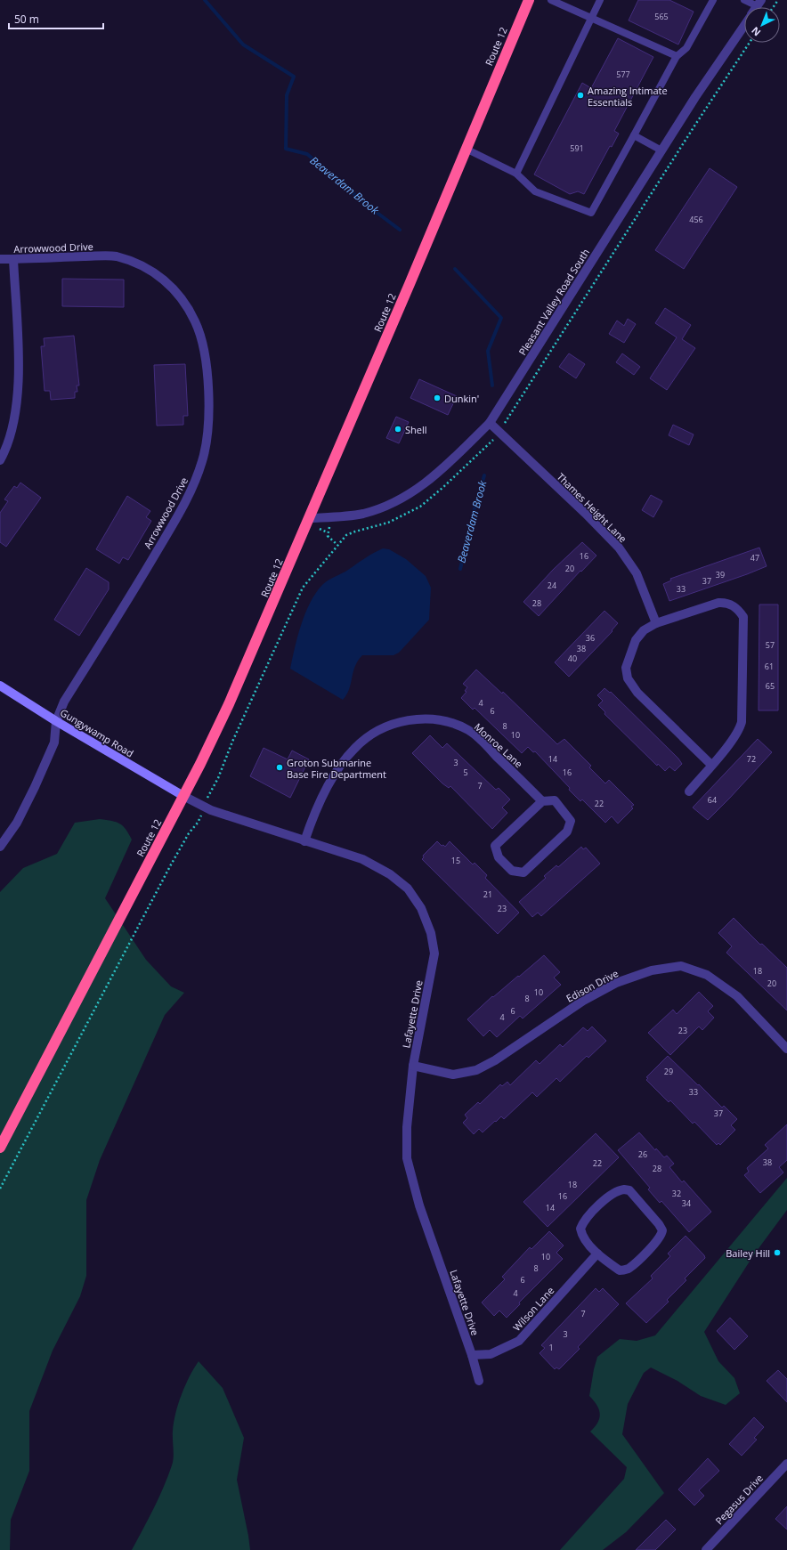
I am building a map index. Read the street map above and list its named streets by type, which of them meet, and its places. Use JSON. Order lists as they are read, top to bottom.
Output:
{
  "streets": {
    "highway": ["Route 12"],
    "street": [
      "Arrowwood Drive",
      "Pleasant Valley Road South",
      "Thames Height Lane",
      "Gungywamp Road",
      "Monroe Lane",
      "Edison Drive",
      "Lafayette Drive",
      "Wilson Lane",
      "Pegasus Drive"
    ]
  },
  "crossings": [
    ["Route 12", "Pleasant Valley Road South"],
    ["Route 12", "Gungywamp Road"],
    ["Route 12", "Lafayette Drive"],
    ["Arrowwood Drive", "Gungywamp Road"],
    ["Pleasant Valley Road South", "Thames Height Lane"],
    ["Gungywamp Road", "Lafayette Drive"],
    ["Monroe Lane", "Lafayette Drive"],
    ["Edison Drive", "Lafayette Drive"],
    ["Lafayette Drive", "Wilson Lane"]
  ],
  "water": ["Beaverdam Brook"],
  "places": [
    "Amazing Intimate Essentials",
    "Dunkin'",
    "Shell",
    "Groton Submarine Base Fire Department",
    "Bailey Hill"
  ],
  "house_numbers": [
    "565",
    "577",
    "591",
    "456",
    "16",
    "47",
    "20",
    "39",
    "37",
    "24",
    "33",
    "28",
    "36",
    "57",
    "38",
    "40",
    "61",
    "65",
    "4",
    "6",
    "8",
    "10",
    "14",
    "72",
    "3",
    "5",
    "16",
    "7",
    "64",
    "22",
    "15",
    "21",
    "23",
    "18",
    "20",
    "10",
    "8",
    "6",
    "4",
    "23",
    "29",
    "33",
    "37",
    "26",
    "38",
    "22",
    "28",
    "18",
    "32",
    "16",
    "34",
    "14",
    "10",
    "8",
    "6",
    "4",
    "7",
    "3",
    "1"
  ],
  "scale_bar": "50 m",
  "north": "bottom left"
}
